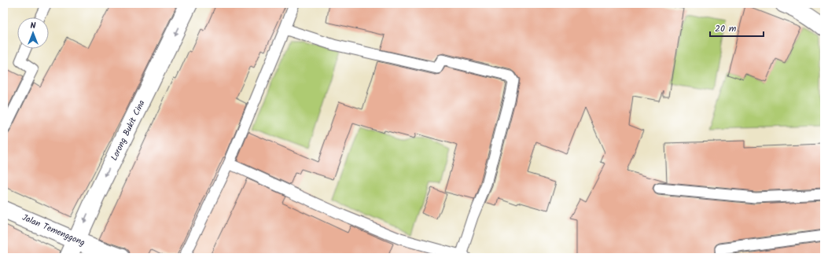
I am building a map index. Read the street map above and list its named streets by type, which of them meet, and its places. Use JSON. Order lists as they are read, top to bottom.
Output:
{
  "streets": {
    "street": ["Lorong Bukit Cina", "Jalan Temenggong"]
  },
  "crossings": [
    ["Lorong Bukit Cina", "Jalan Temenggong"]
  ],
  "one_way": ["Lorong Bukit Cina"],
  "scale_bar": "20 m",
  "north": "top"
}
